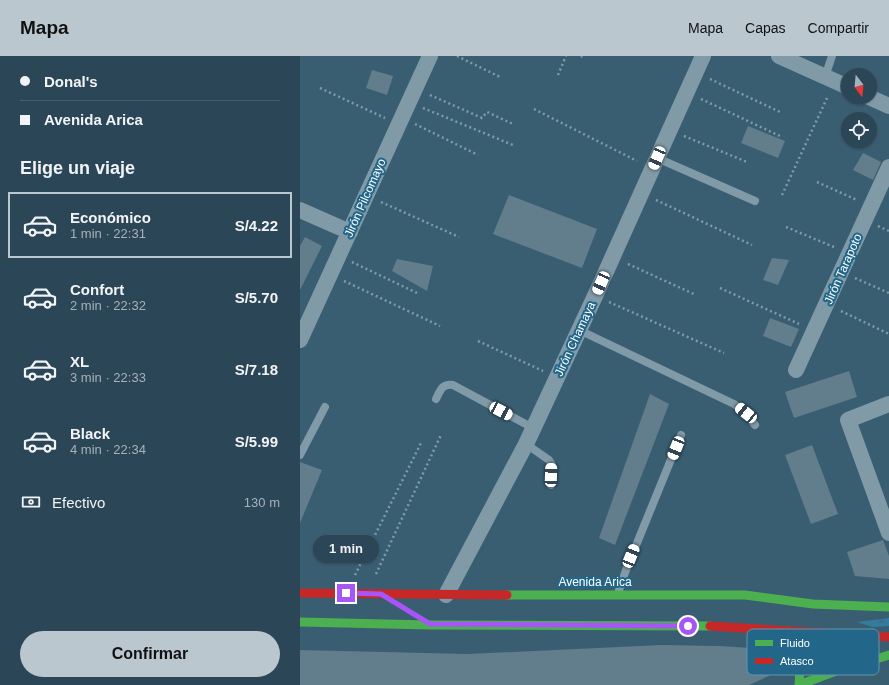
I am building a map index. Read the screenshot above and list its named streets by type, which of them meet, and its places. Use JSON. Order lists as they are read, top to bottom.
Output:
{
  "streets": {
    "main road": ["Avenida Arica"],
    "street": ["Jirón Pilcomayo", "Jirón Tarapoto", "Jirón Chamaya"]
  },
  "crossings": [
    ["Jirón Chamaya", "Avenida Arica"]
  ],
  "legend": ["Fluido", "Atasco"],
  "north": "bottom",
  "page": {
    "header": "Mapa",
    "nav": ["Mapa", "Capas", "Compartir"],
    "banner": ["Donal's", "Avenida Arica"],
    "heading": "Elige un viaje",
    "list": [
      {
        "name": "Económico",
        "note": "1 min · 22:31",
        "value": "S/4.22"
      },
      {
        "name": "Confort",
        "note": "2 min · 22:32",
        "value": "S/5.70"
      },
      {
        "name": "XL",
        "note": "3 min · 22:33",
        "value": "S/7.18"
      },
      {
        "name": "Black",
        "note": "4 min · 22:34",
        "value": "S/5.99"
      }
    ],
    "pay": ["Efectivo", "130 m"],
    "bubble": "1 min",
    "buttons": "Confirmar"
  }
}
